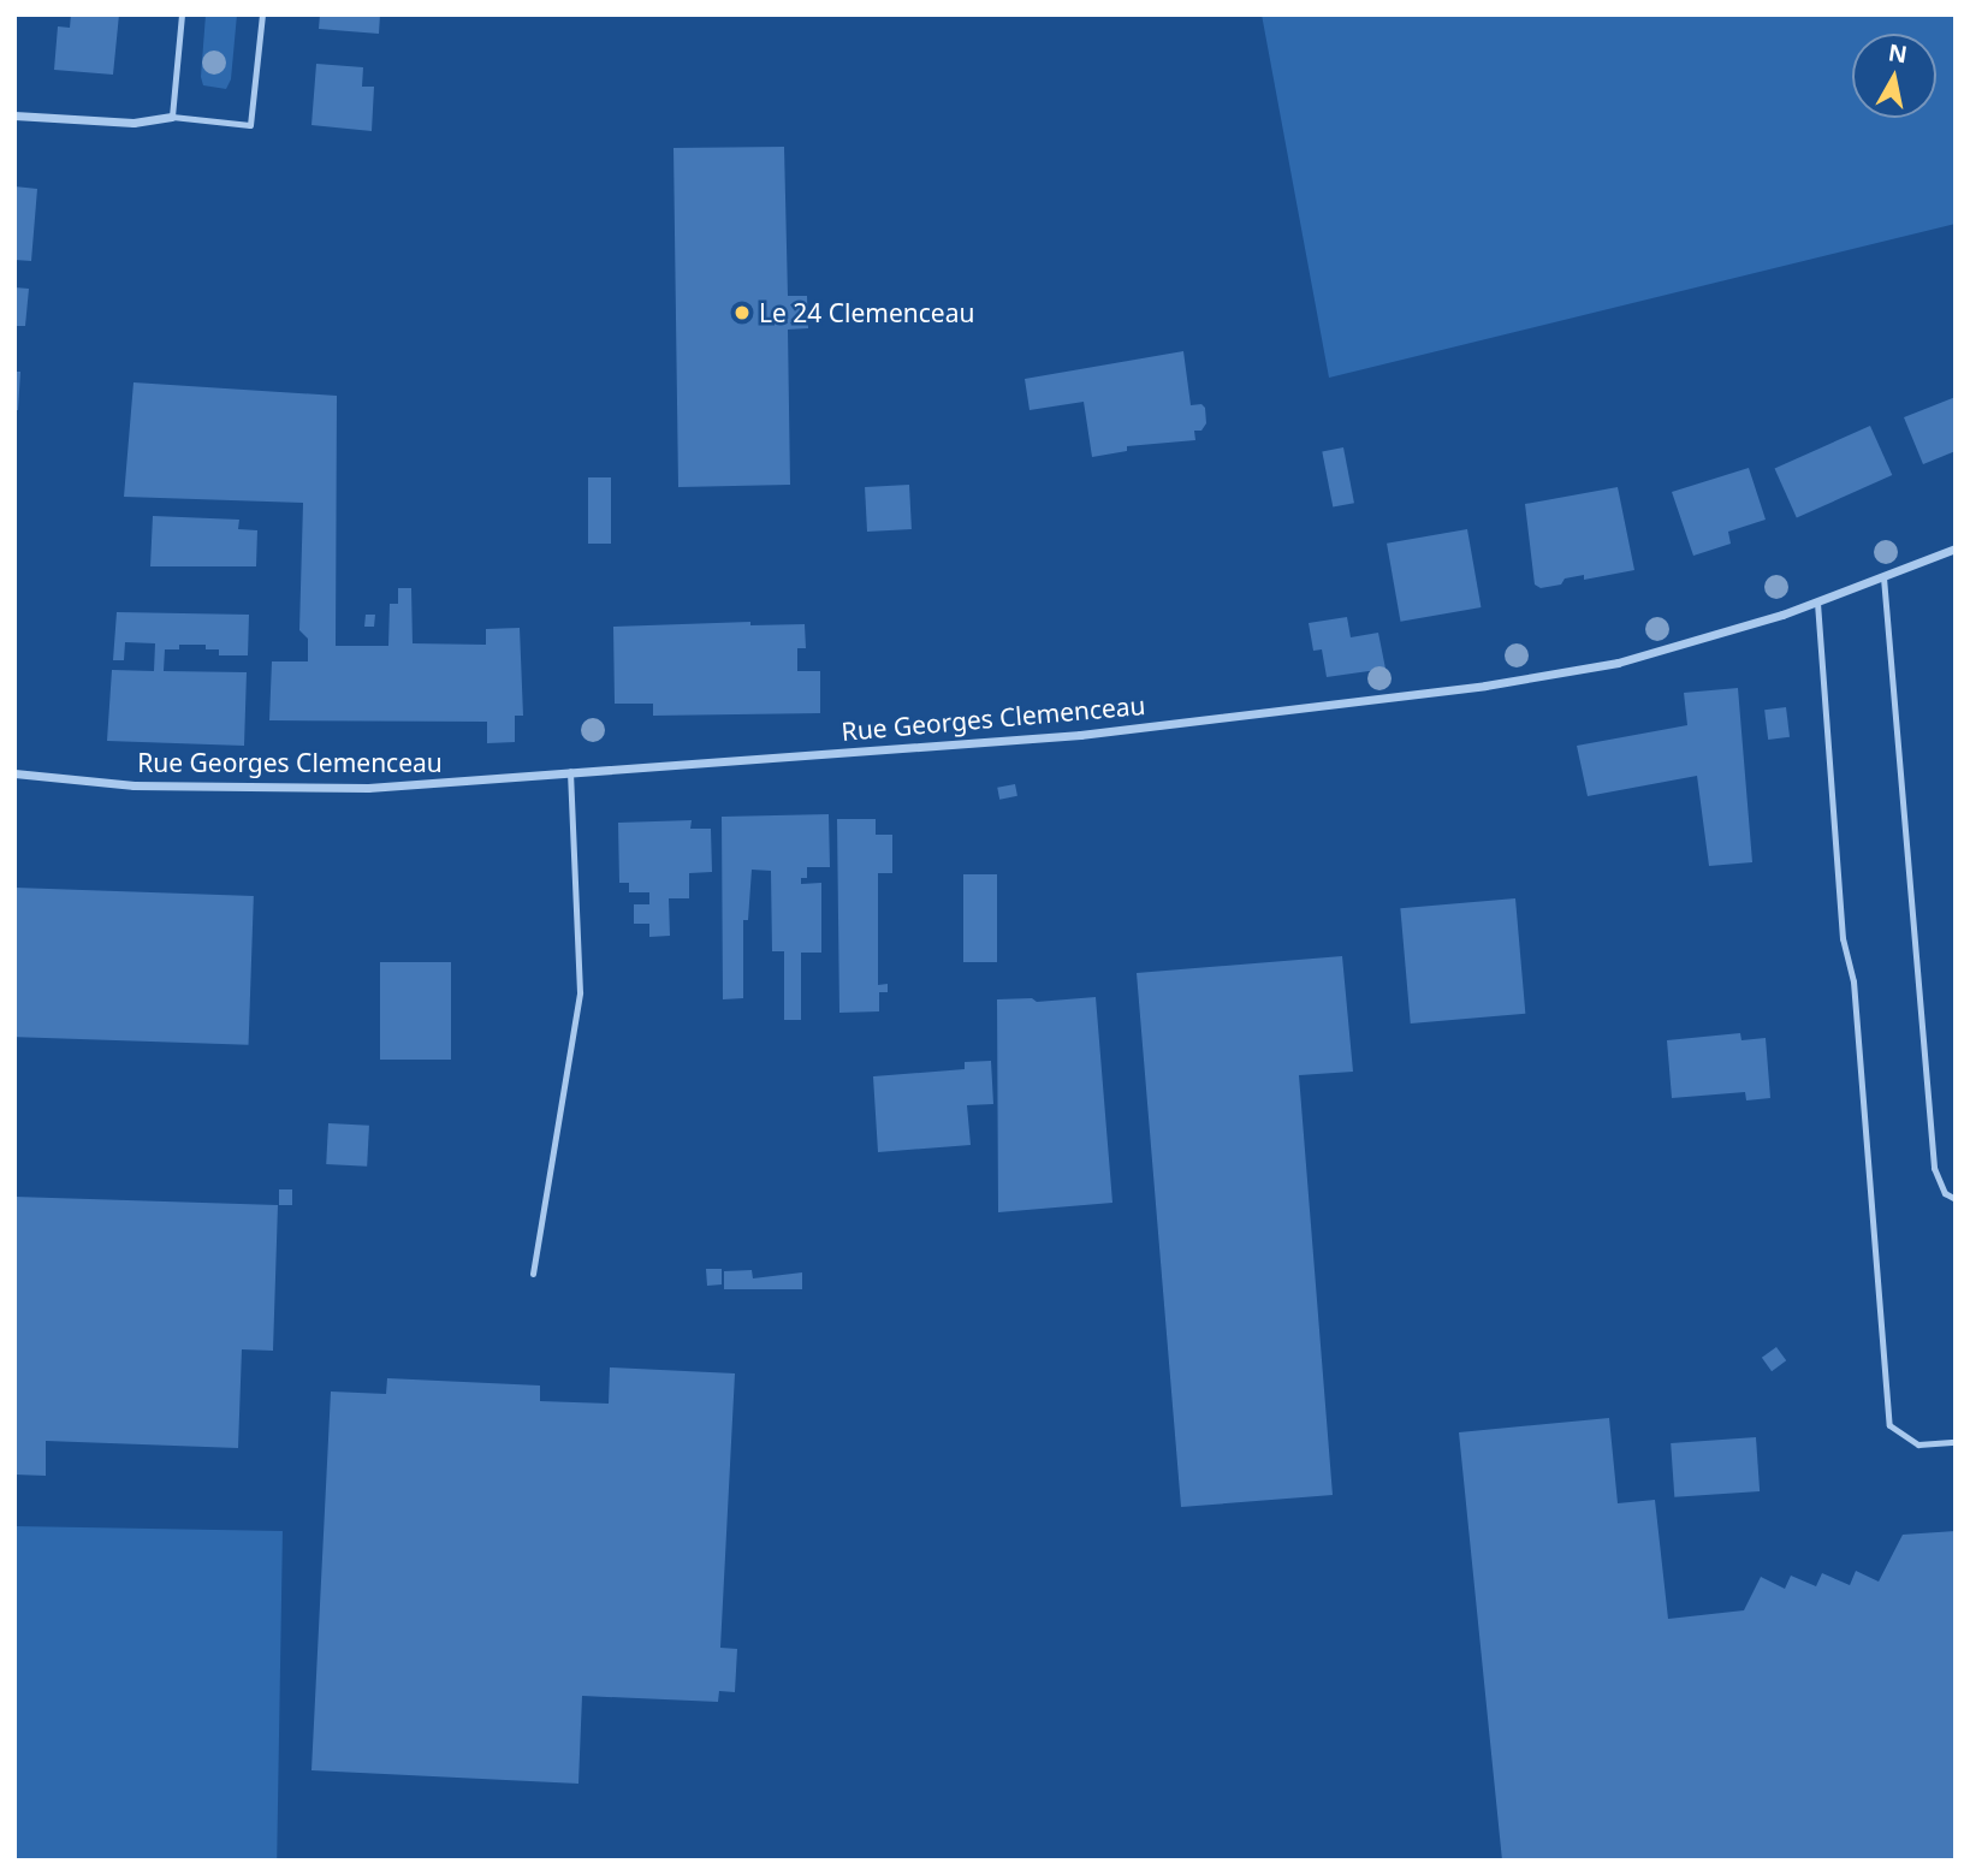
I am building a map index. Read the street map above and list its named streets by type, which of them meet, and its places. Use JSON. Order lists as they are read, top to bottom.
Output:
{
  "streets": {
    "street": ["Rue Georges Clemenceau"]
  },
  "places": ["Le 24 Clemenceau"],
  "north": "top"
}
